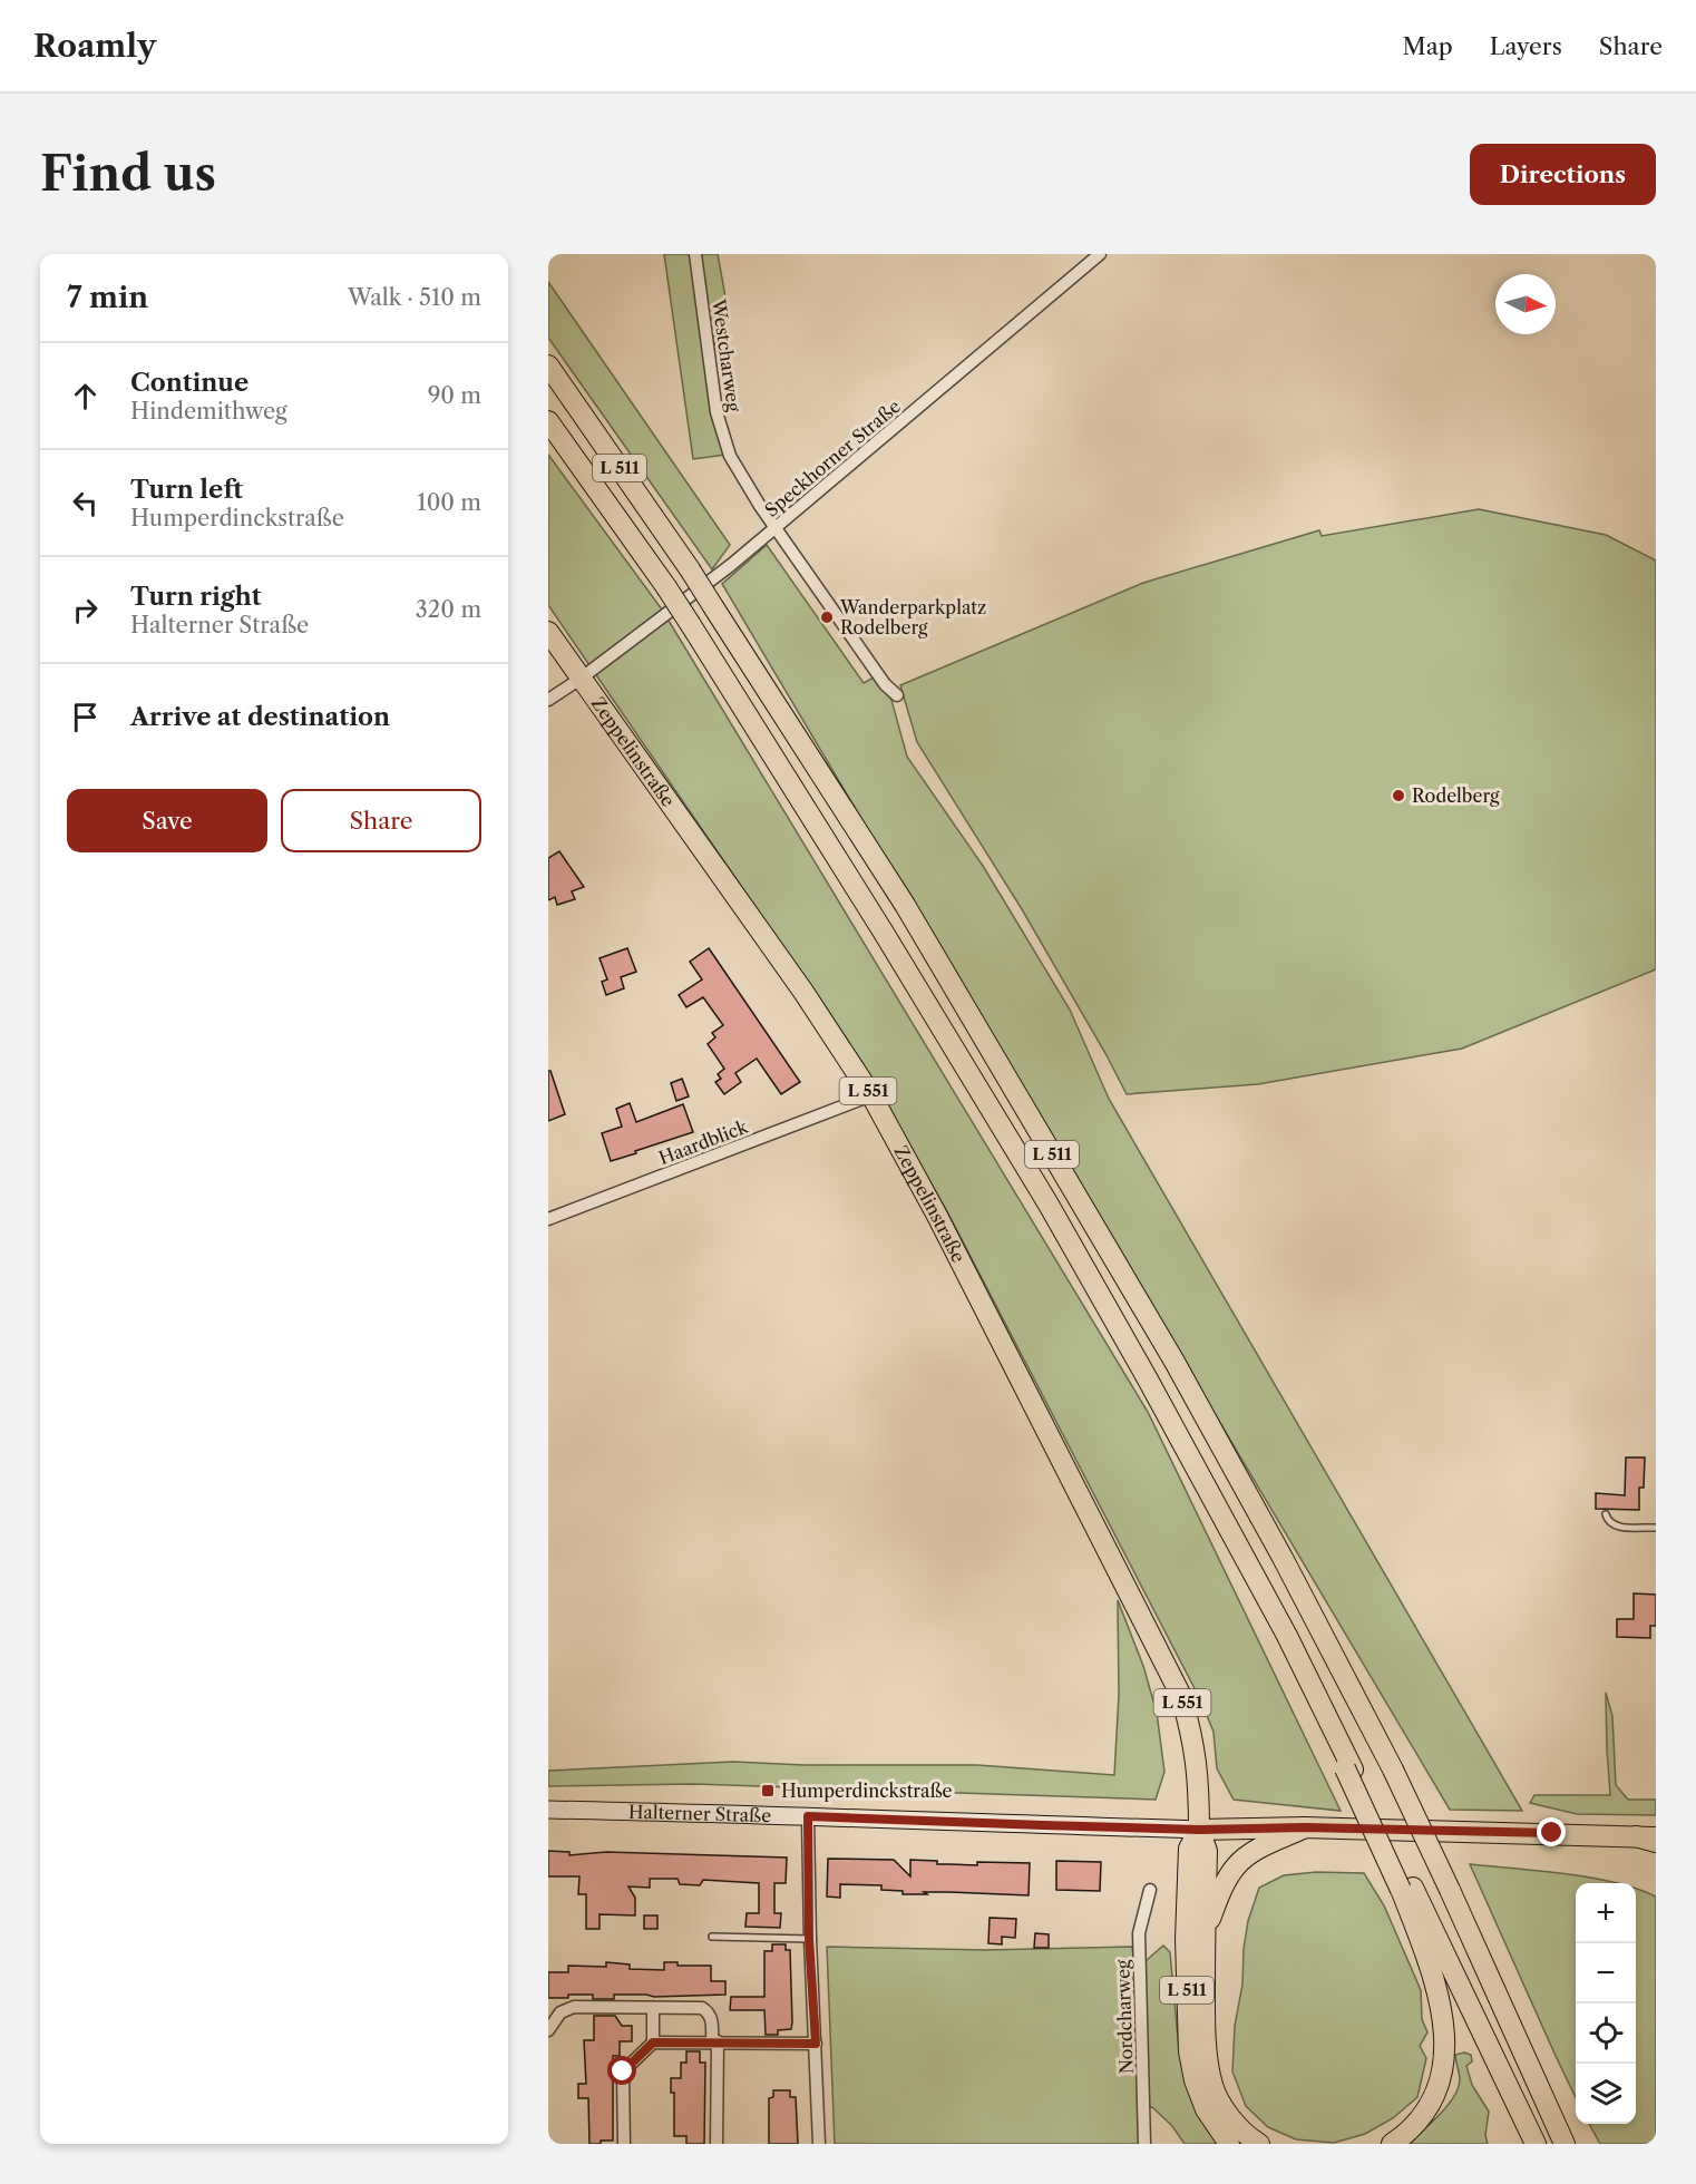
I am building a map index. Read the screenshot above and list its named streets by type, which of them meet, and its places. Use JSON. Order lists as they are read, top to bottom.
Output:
{
  "streets": {
    "main road": [
      "L 511",
      "Zeppelinstraße",
      "L 551",
      "Halterner Straße"
    ],
    "street": [
      "Westcharweg",
      "Speckhorner Straße",
      "Haardblick",
      "Nordcharweg"
    ]
  },
  "crossings": [
    ["Westcharweg", "Speckhorner Straße"],
    ["Speckhorner Straße", "Zeppelinstraße"],
    ["L 511", "Zeppelinstraße"],
    ["L 511", "Halterner Straße"],
    ["Zeppelinstraße", "Haardblick"],
    ["Zeppelinstraße", "Halterner Straße"]
  ],
  "places": {
    "other": ["Wanderparkplatz Rodelberg", "Rodelberg"],
    "transit": ["Humperdinckstraße"]
  },
  "north": "right",
  "page": {
    "header": "Roamly",
    "nav": ["Map", "Layers", "Share"],
    "buttons": [
      "Directions",
      ["Save", "Share"]
    ],
    "title": "Find us",
    "heading": ["7 min", "Walk · 510 m"],
    "list": [
      ["Continue", "Hindemithweg", "90 m"],
      ["Turn left", "Humperdinckstraße", "100 m"],
      ["Turn right", "Halterner Straße", "320 m"],
      "Arrive at destination"
    ],
    "map_buttons": ["+", "−"]
  }
}
